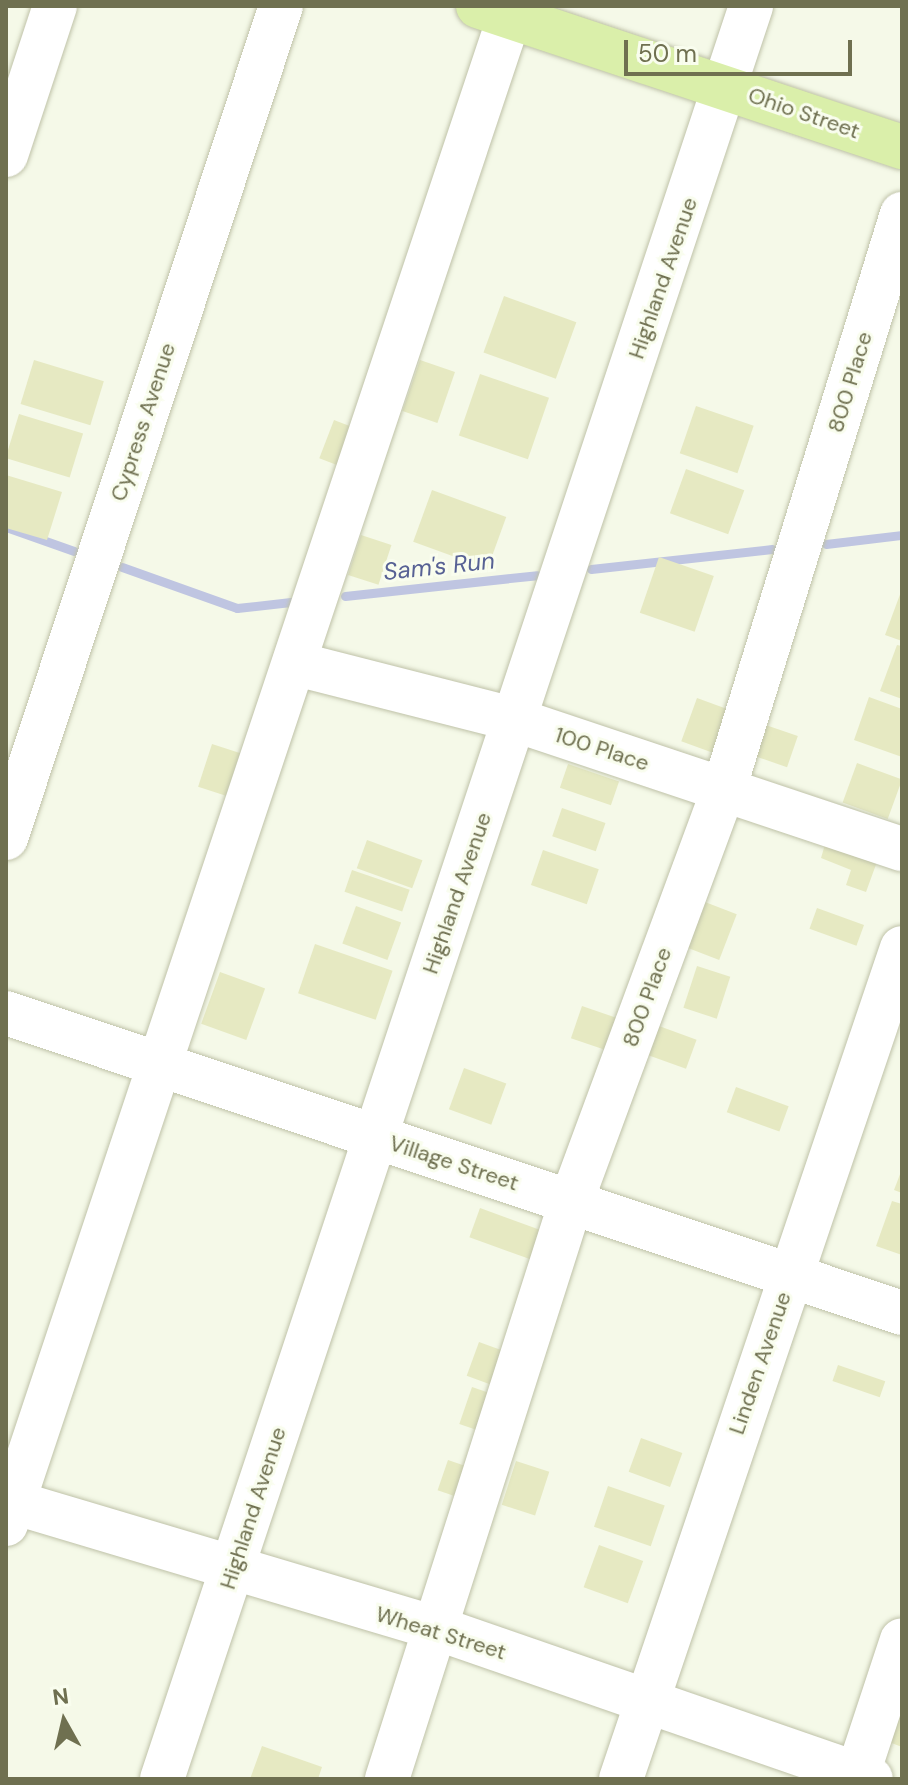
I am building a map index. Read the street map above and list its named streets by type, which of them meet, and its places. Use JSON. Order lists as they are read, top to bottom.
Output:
{
  "streets": {
    "main road": ["Ohio Street"],
    "street": [
      "Highland Avenue",
      "800 Place",
      "Cypress Avenue",
      "100 Place",
      "Village Street",
      "Linden Avenue",
      "Wheat Street"
    ]
  },
  "crossings": [
    ["Ohio Street", "Highland Avenue"],
    ["Highland Avenue", "100 Place"],
    ["Highland Avenue", "Village Street"],
    ["Highland Avenue", "Wheat Street"],
    ["800 Place", "100 Place"],
    ["800 Place", "Village Street"],
    ["800 Place", "Wheat Street"],
    ["Village Street", "Linden Avenue"],
    ["Linden Avenue", "Wheat Street"]
  ],
  "water": ["Sam's Run"],
  "scale_bar": "50 m",
  "north": "top"
}
